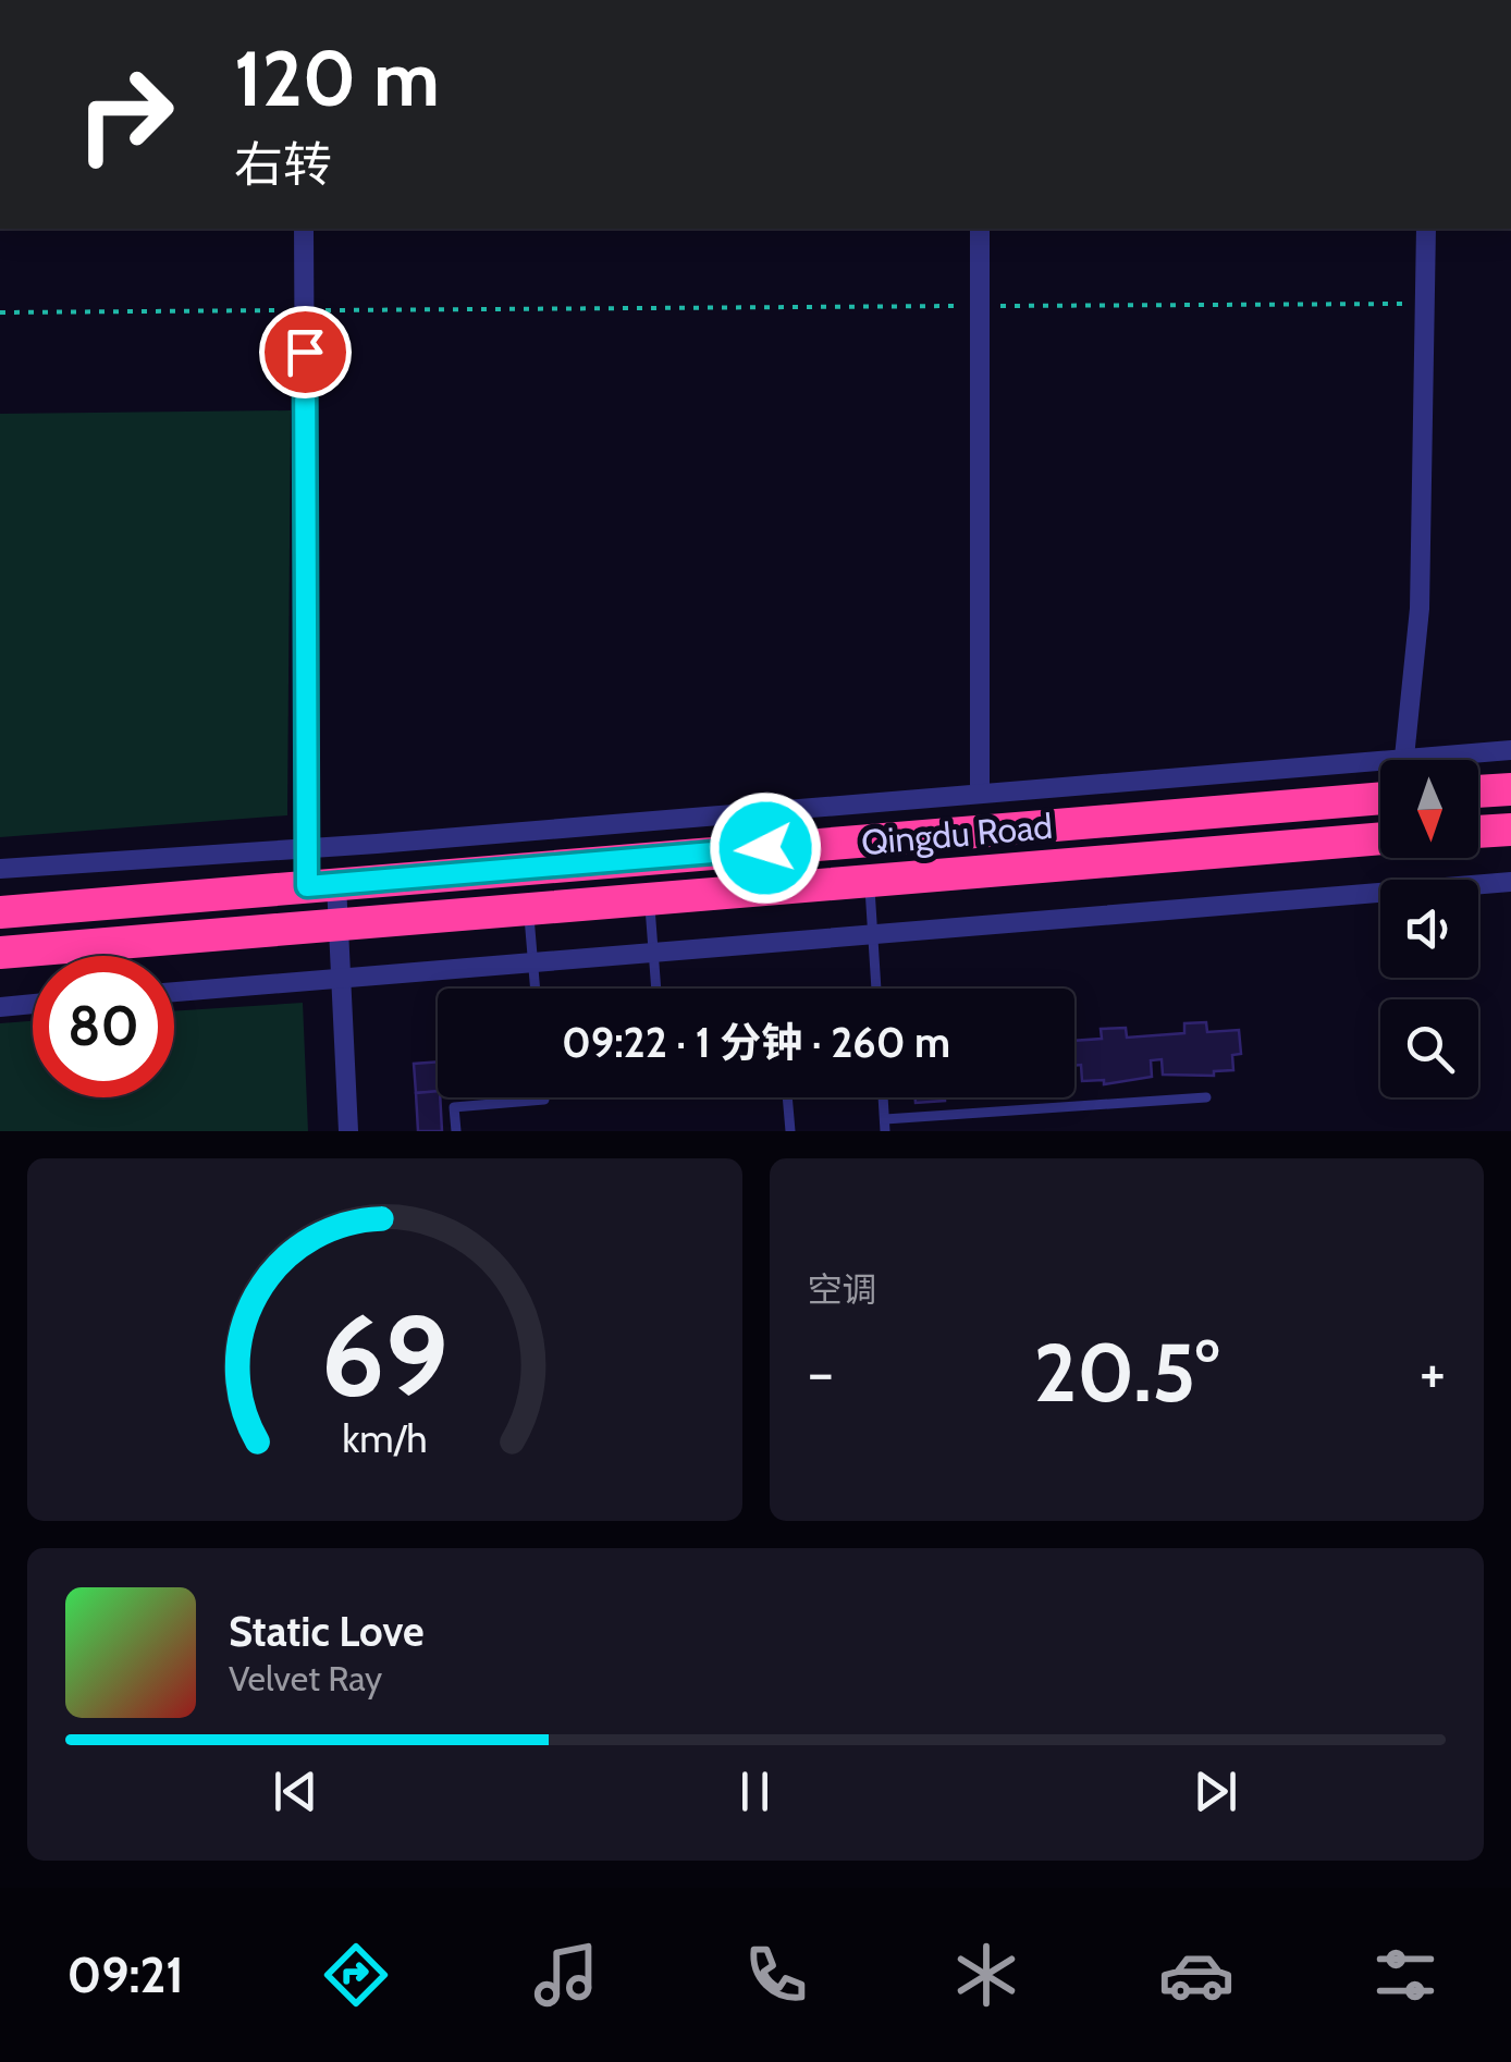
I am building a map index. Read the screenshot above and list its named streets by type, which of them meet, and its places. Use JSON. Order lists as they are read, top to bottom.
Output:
{
  "streets": {
    "highway": ["Qingdu Road"]
  },
  "north": "bottom",
  "page": {
    "turn": ["120 m", "右转"],
    "limit": "80",
    "trip": "09:22 · 1 分钟 · 260 m",
    "tile": "空调",
    "heat": ["−", "20.5°", "+"],
    "song": ["Static Love", "Velvet Ray"],
    "tabs": "09:21",
    "gauge": ["69", "km/h"]
  }
}
